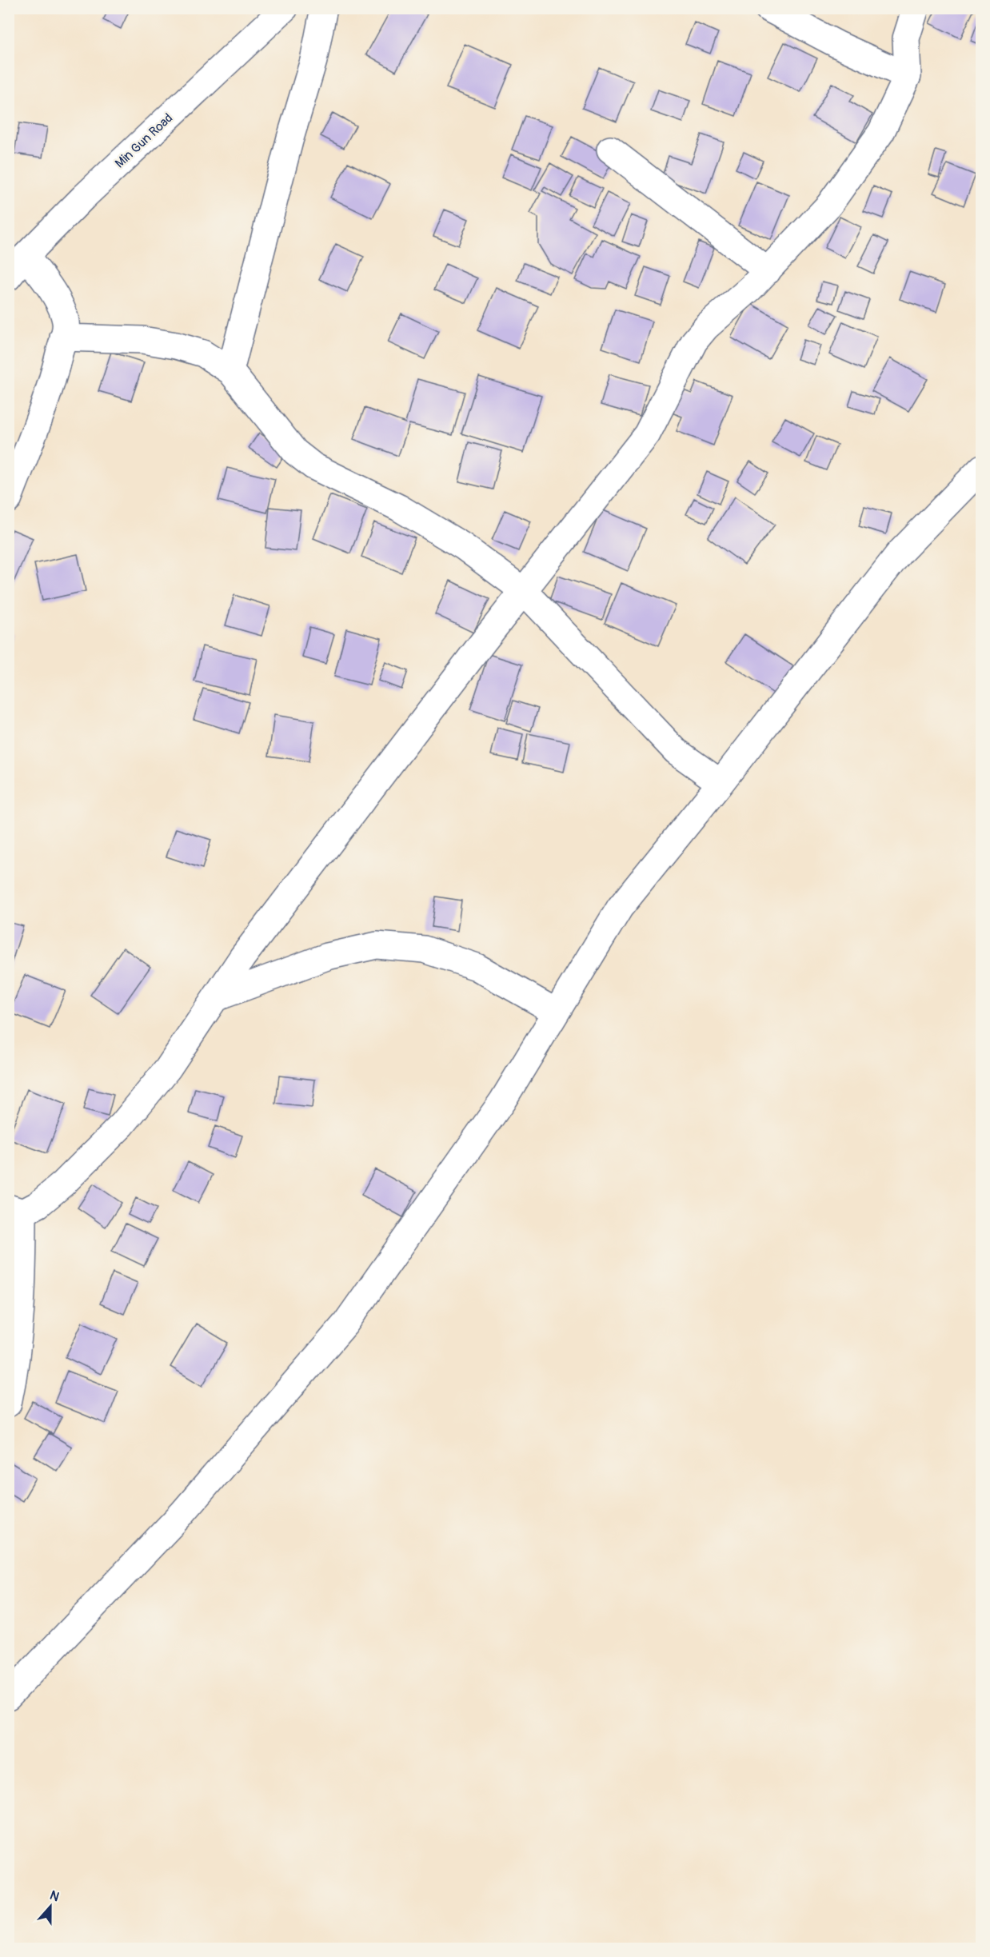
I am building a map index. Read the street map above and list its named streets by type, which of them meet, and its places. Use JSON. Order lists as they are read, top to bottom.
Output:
{
  "streets": {
    "street": ["Min Gun Road"]
  },
  "north": "top"
}
